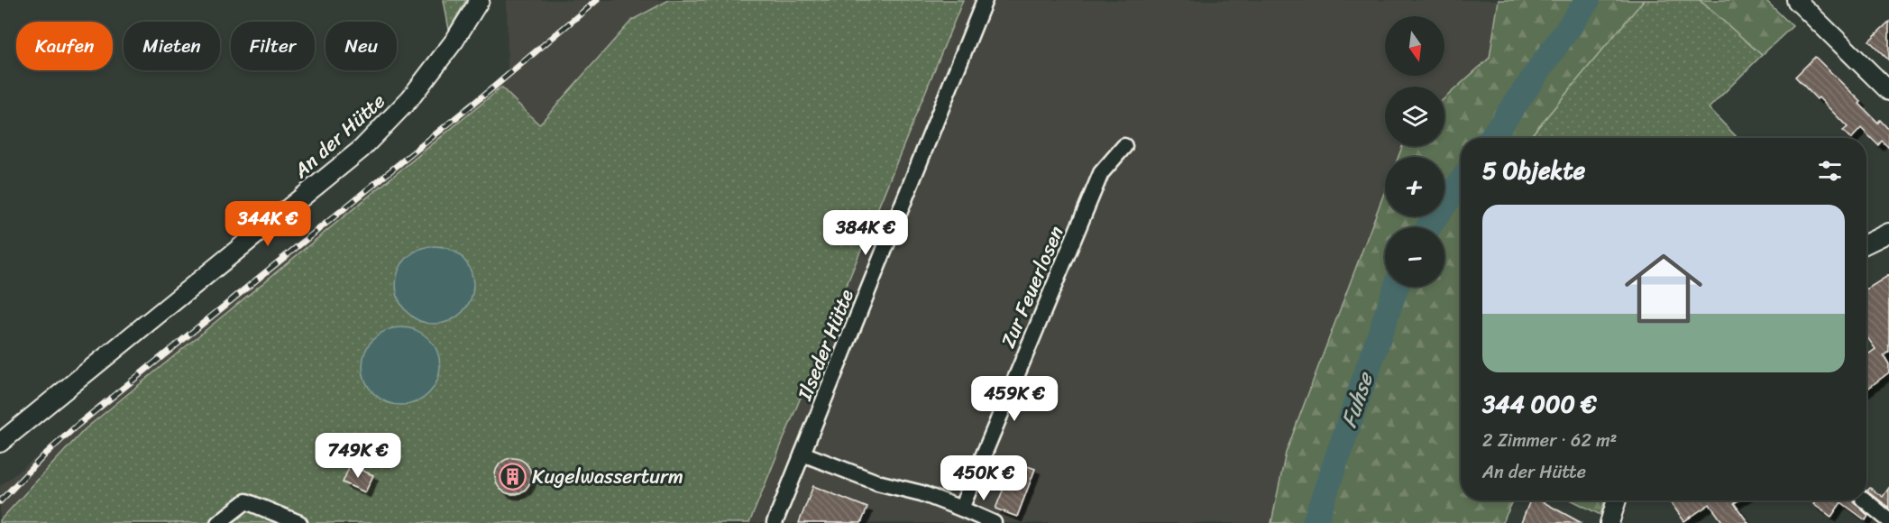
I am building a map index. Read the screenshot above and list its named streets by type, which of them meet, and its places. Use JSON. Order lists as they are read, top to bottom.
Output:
{
  "streets": {
    "street": ["An der Hütte", "Zur Feuerlosen", "Ilseder Hütte"]
  },
  "water": ["Fuhse"],
  "places": {
    "building": ["Kugelwasserturm"]
  },
  "north": "bottom",
  "page": {
    "map_buttons": ["+", "−"],
    "chip": [
      "Kaufen",
      "Mieten",
      "Filter",
      "Neu"
    ],
    "heading": "5 Objekte",
    "price": [
      "344K €",
      "384K €",
      "459K €",
      "749K €",
      "450K €"
    ],
    "list": [
      {
        "name": "344 000 €",
        "note": "2 Zimmer · 62 m² · An der Hütte"
      }
    ]
  }
}
